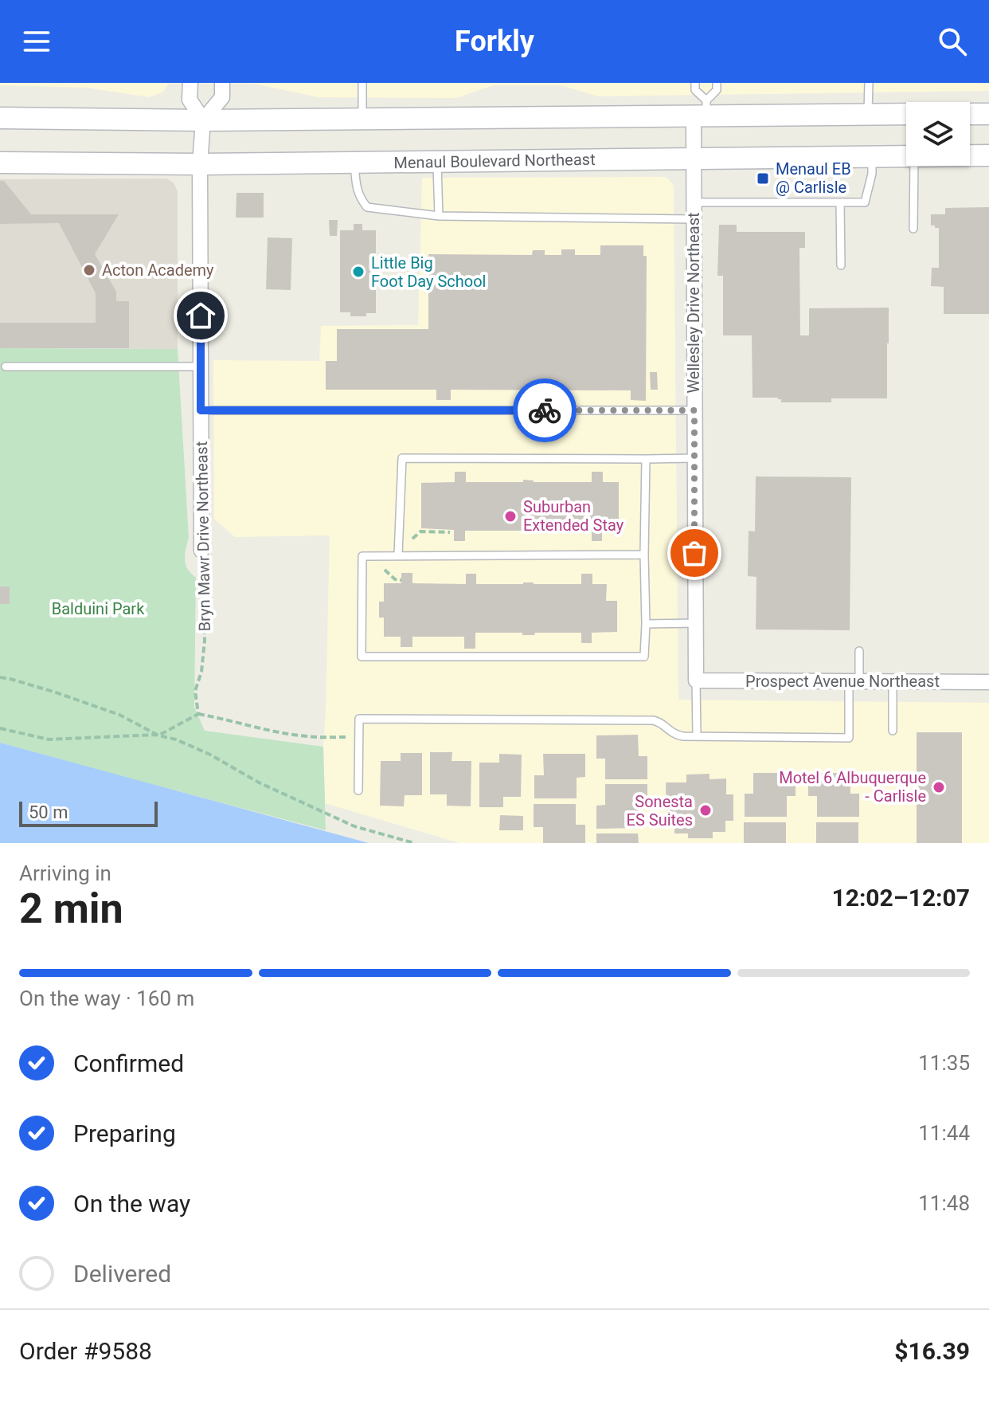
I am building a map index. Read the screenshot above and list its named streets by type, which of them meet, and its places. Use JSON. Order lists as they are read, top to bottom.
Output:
{
  "streets": {
    "main road": ["Menaul Boulevard Northeast"],
    "street": ["Wellesley Drive Northeast", "Bryn Mawr Drive Northeast", "Prospect Avenue Northeast"]
  },
  "crossings": [
    ["Menaul Boulevard Northeast", "Wellesley Drive Northeast"],
    ["Menaul Boulevard Northeast", "Bryn Mawr Drive Northeast"],
    ["Wellesley Drive Northeast", "Prospect Avenue Northeast"]
  ],
  "parks": ["Balduini Park"],
  "places": {
    "transit": ["Menaul EB @ Carlisle"],
    "other": [
      "Acton Academy",
      "Little Big Foot Day School",
      "Suburban Extended Stay",
      "Motel 6 Albuquerque - Carlisle",
      "Sonesta ES Suites"
    ]
  },
  "scale_bar": "50 m",
  "page": {
    "header": "Forkly",
    "scale": "50 m",
    "heading": ["2 min", "Arriving in", "12:02–12:07"],
    "panel": ["Order #9588", "$16.39"],
    "bar": "On the way · 160 m",
    "list": [
      ["Confirmed", "11:35"],
      ["Preparing", "11:44"],
      ["On the way", "11:48"],
      "Delivered"
    ]
  }
}
